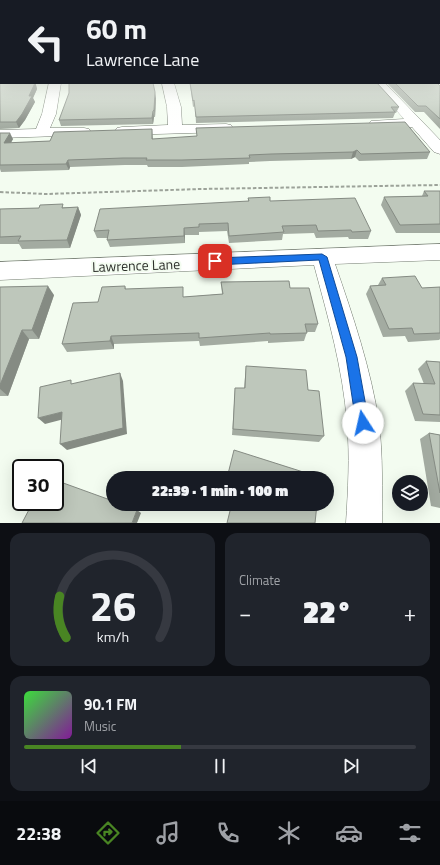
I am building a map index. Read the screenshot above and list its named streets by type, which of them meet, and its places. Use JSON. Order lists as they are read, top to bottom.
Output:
{
  "streets": {
    "street": ["Lawrence Lane"]
  },
  "page": {
    "turn": ["60 m", "Lawrence Lane"],
    "limit": "30",
    "trip": "22:39 · 1 min · 100 m",
    "tile": "Climate",
    "heat": ["−", "22°", "+"],
    "song": ["90.1 FM", "Music"],
    "tabs": "22:38",
    "gauge": ["26", "km/h"]
  }
}
